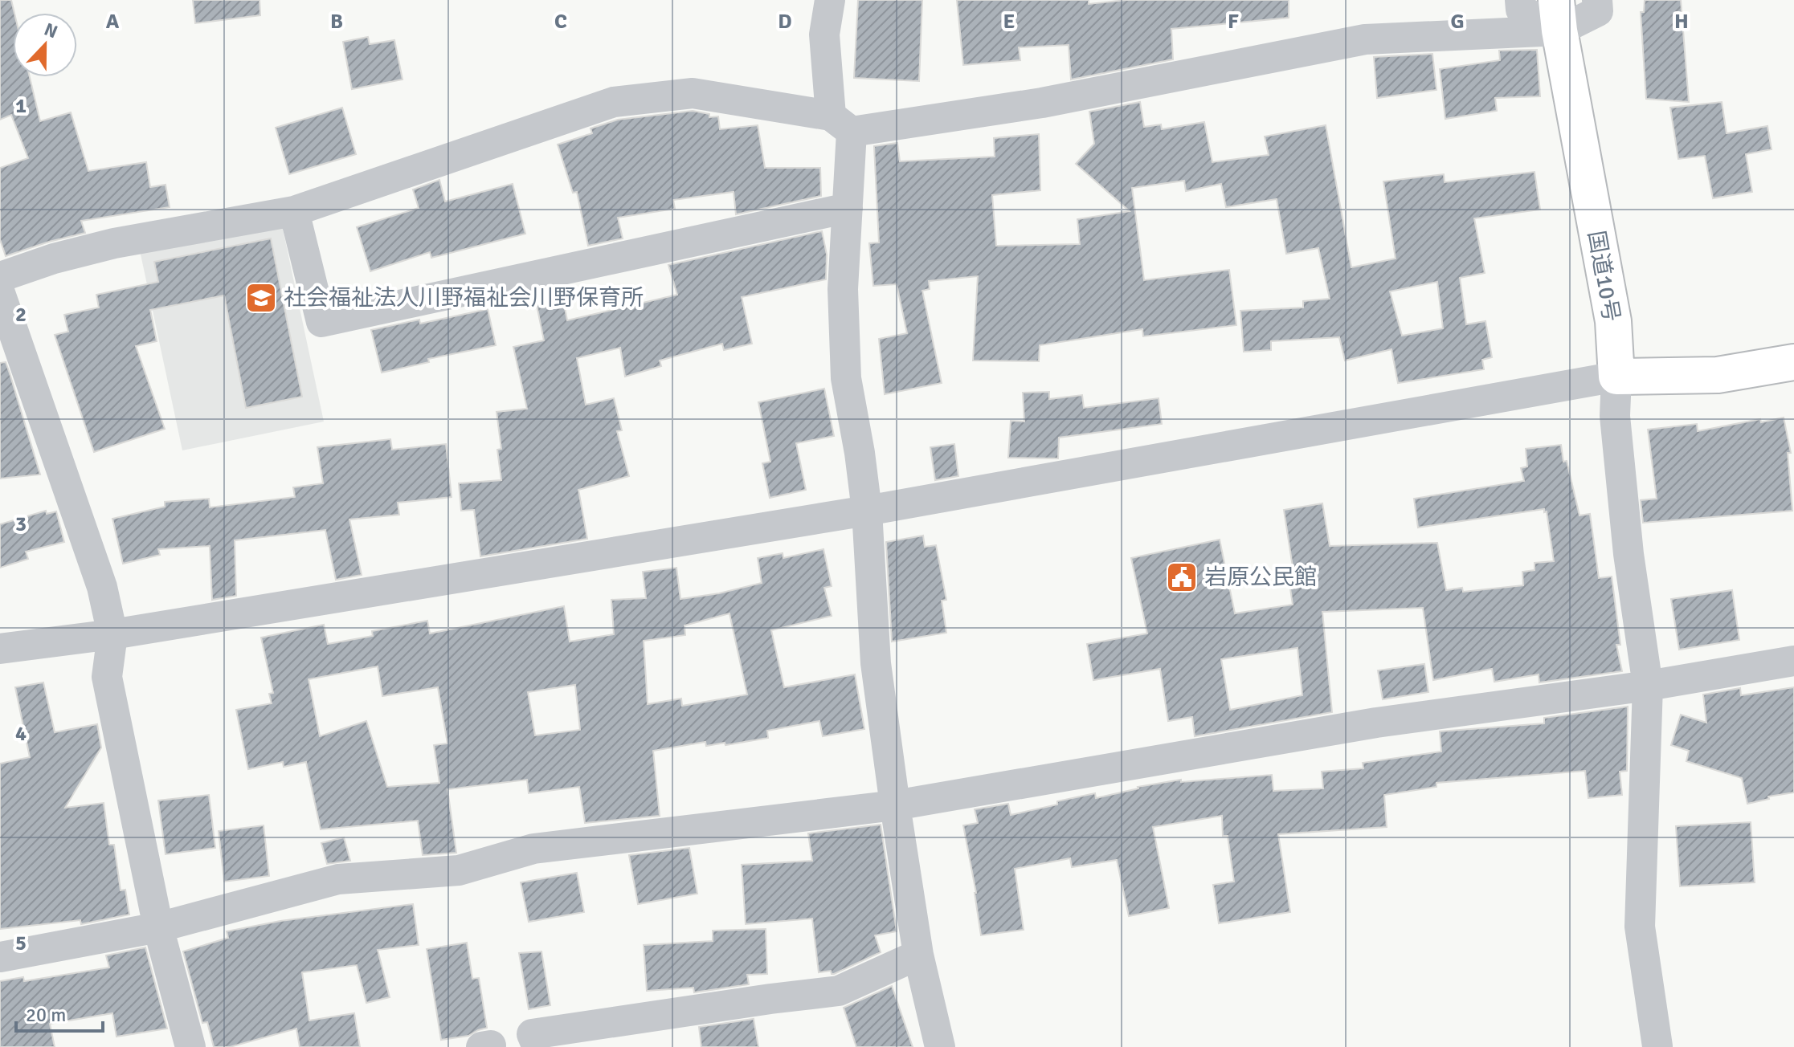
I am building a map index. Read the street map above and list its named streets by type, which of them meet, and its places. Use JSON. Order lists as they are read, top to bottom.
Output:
{
  "streets": {
    "highway": ["国道10号"]
  },
  "places": {
    "school or university": ["社会福祉法人川野福祉会川野保育所"],
    "public building": ["岩原公民館"]
  },
  "scale_bar": "20 m",
  "north": "top",
  "grid": {
    "columns": [
      "A",
      "B",
      "C",
      "D",
      "E",
      "F",
      "G",
      "H"
    ],
    "rows": [
      "1",
      "2",
      "3",
      "4",
      "5"
    ]
  }
}
